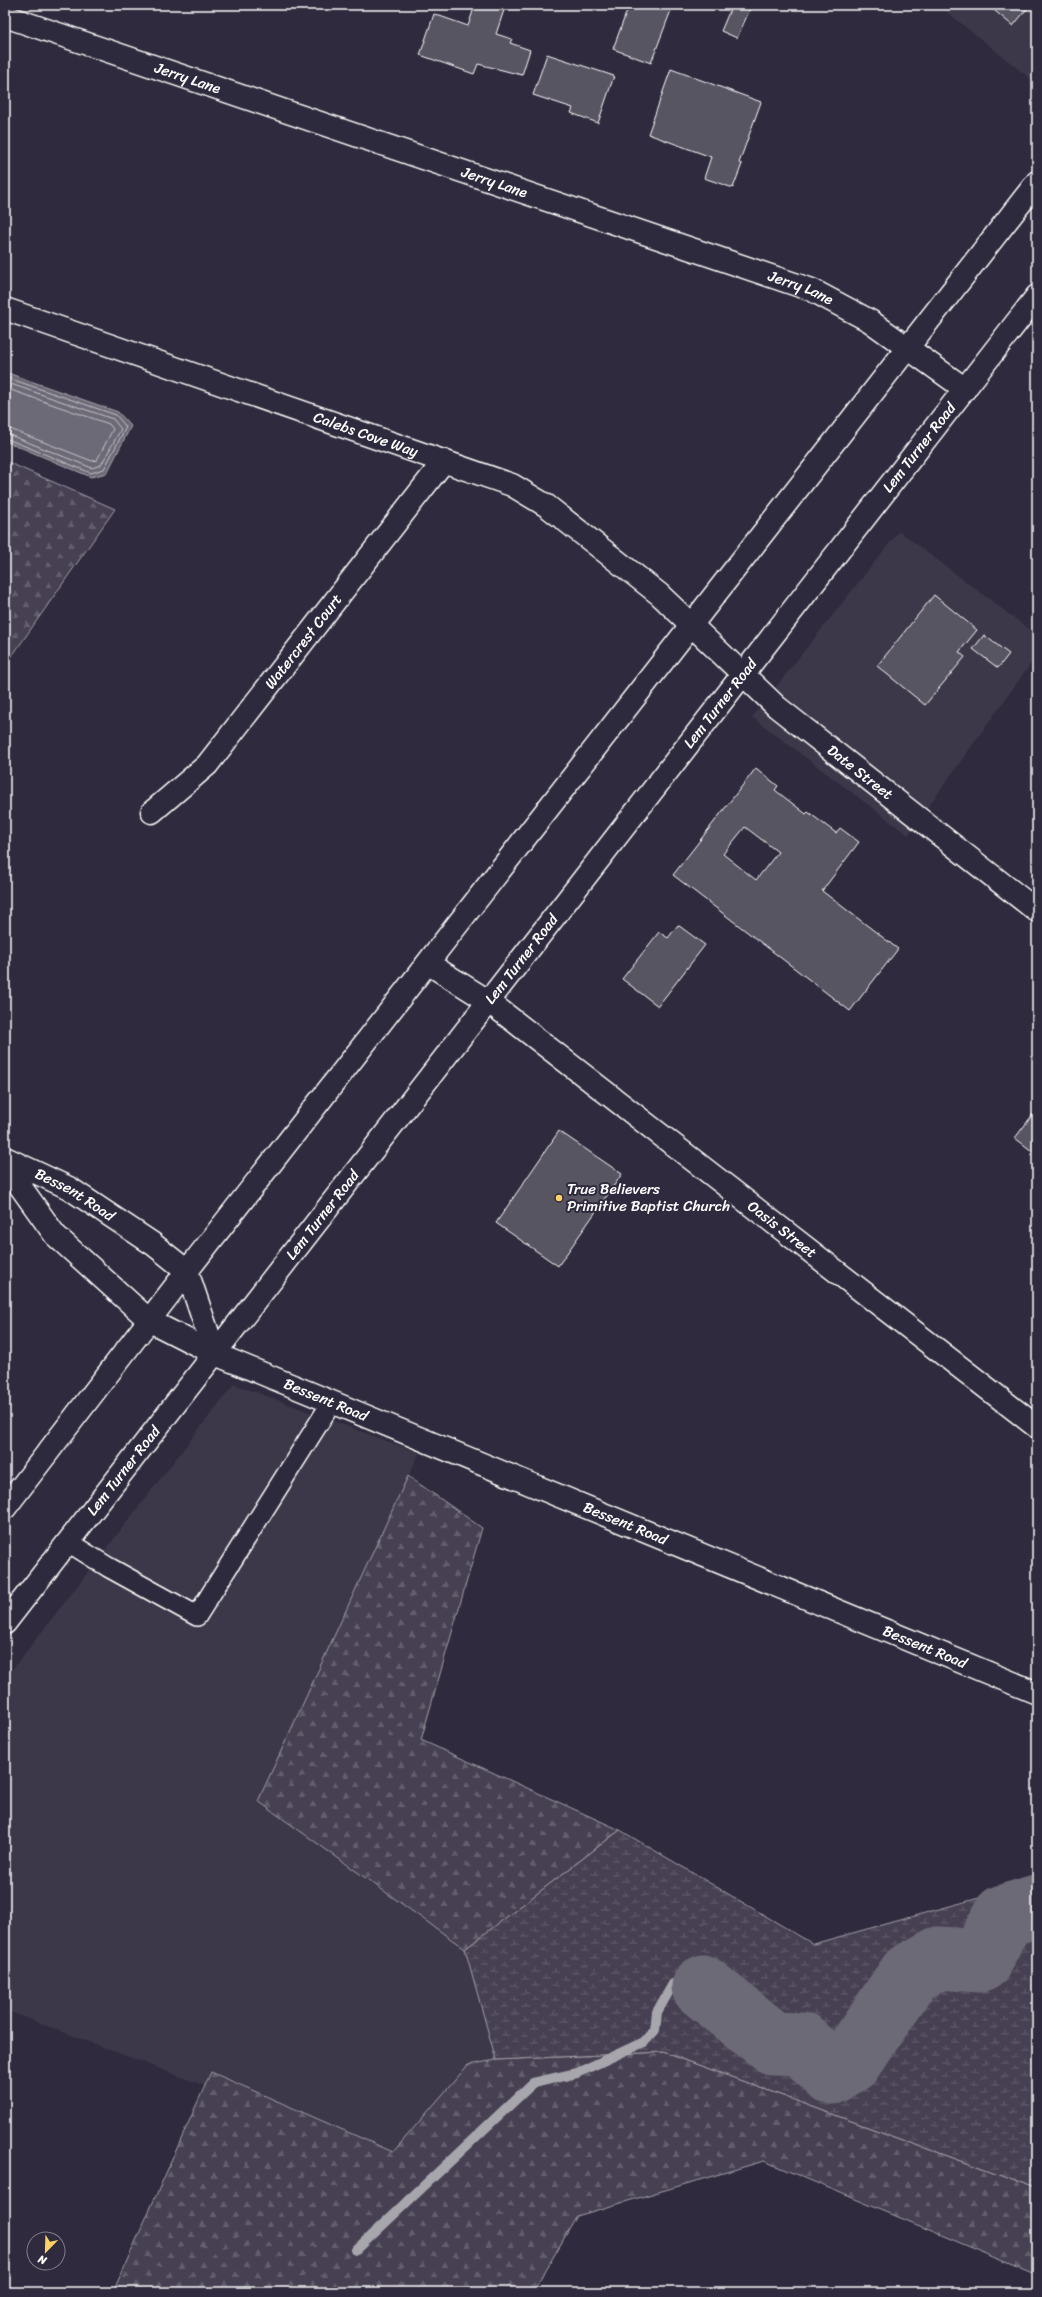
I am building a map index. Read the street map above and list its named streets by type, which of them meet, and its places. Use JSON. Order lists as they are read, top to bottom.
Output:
{
  "streets": {
    "street": [
      "Jerry Lane",
      "Calebs Cove Way",
      "Lem Turner Road",
      "Watercrest Court",
      "Date Street",
      "Bessent Road",
      "Oasis Street"
    ]
  },
  "crossings": [
    ["Jerry Lane", "Lem Turner Road"],
    ["Calebs Cove Way", "Watercrest Court"],
    ["Calebs Cove Way", "Date Street"],
    ["Lem Turner Road", "Date Street"],
    ["Lem Turner Road", "Bessent Road"],
    ["Lem Turner Road", "Oasis Street"]
  ],
  "places": ["True Believers Primitive Baptist Church"],
  "north": "bottom left"
}
